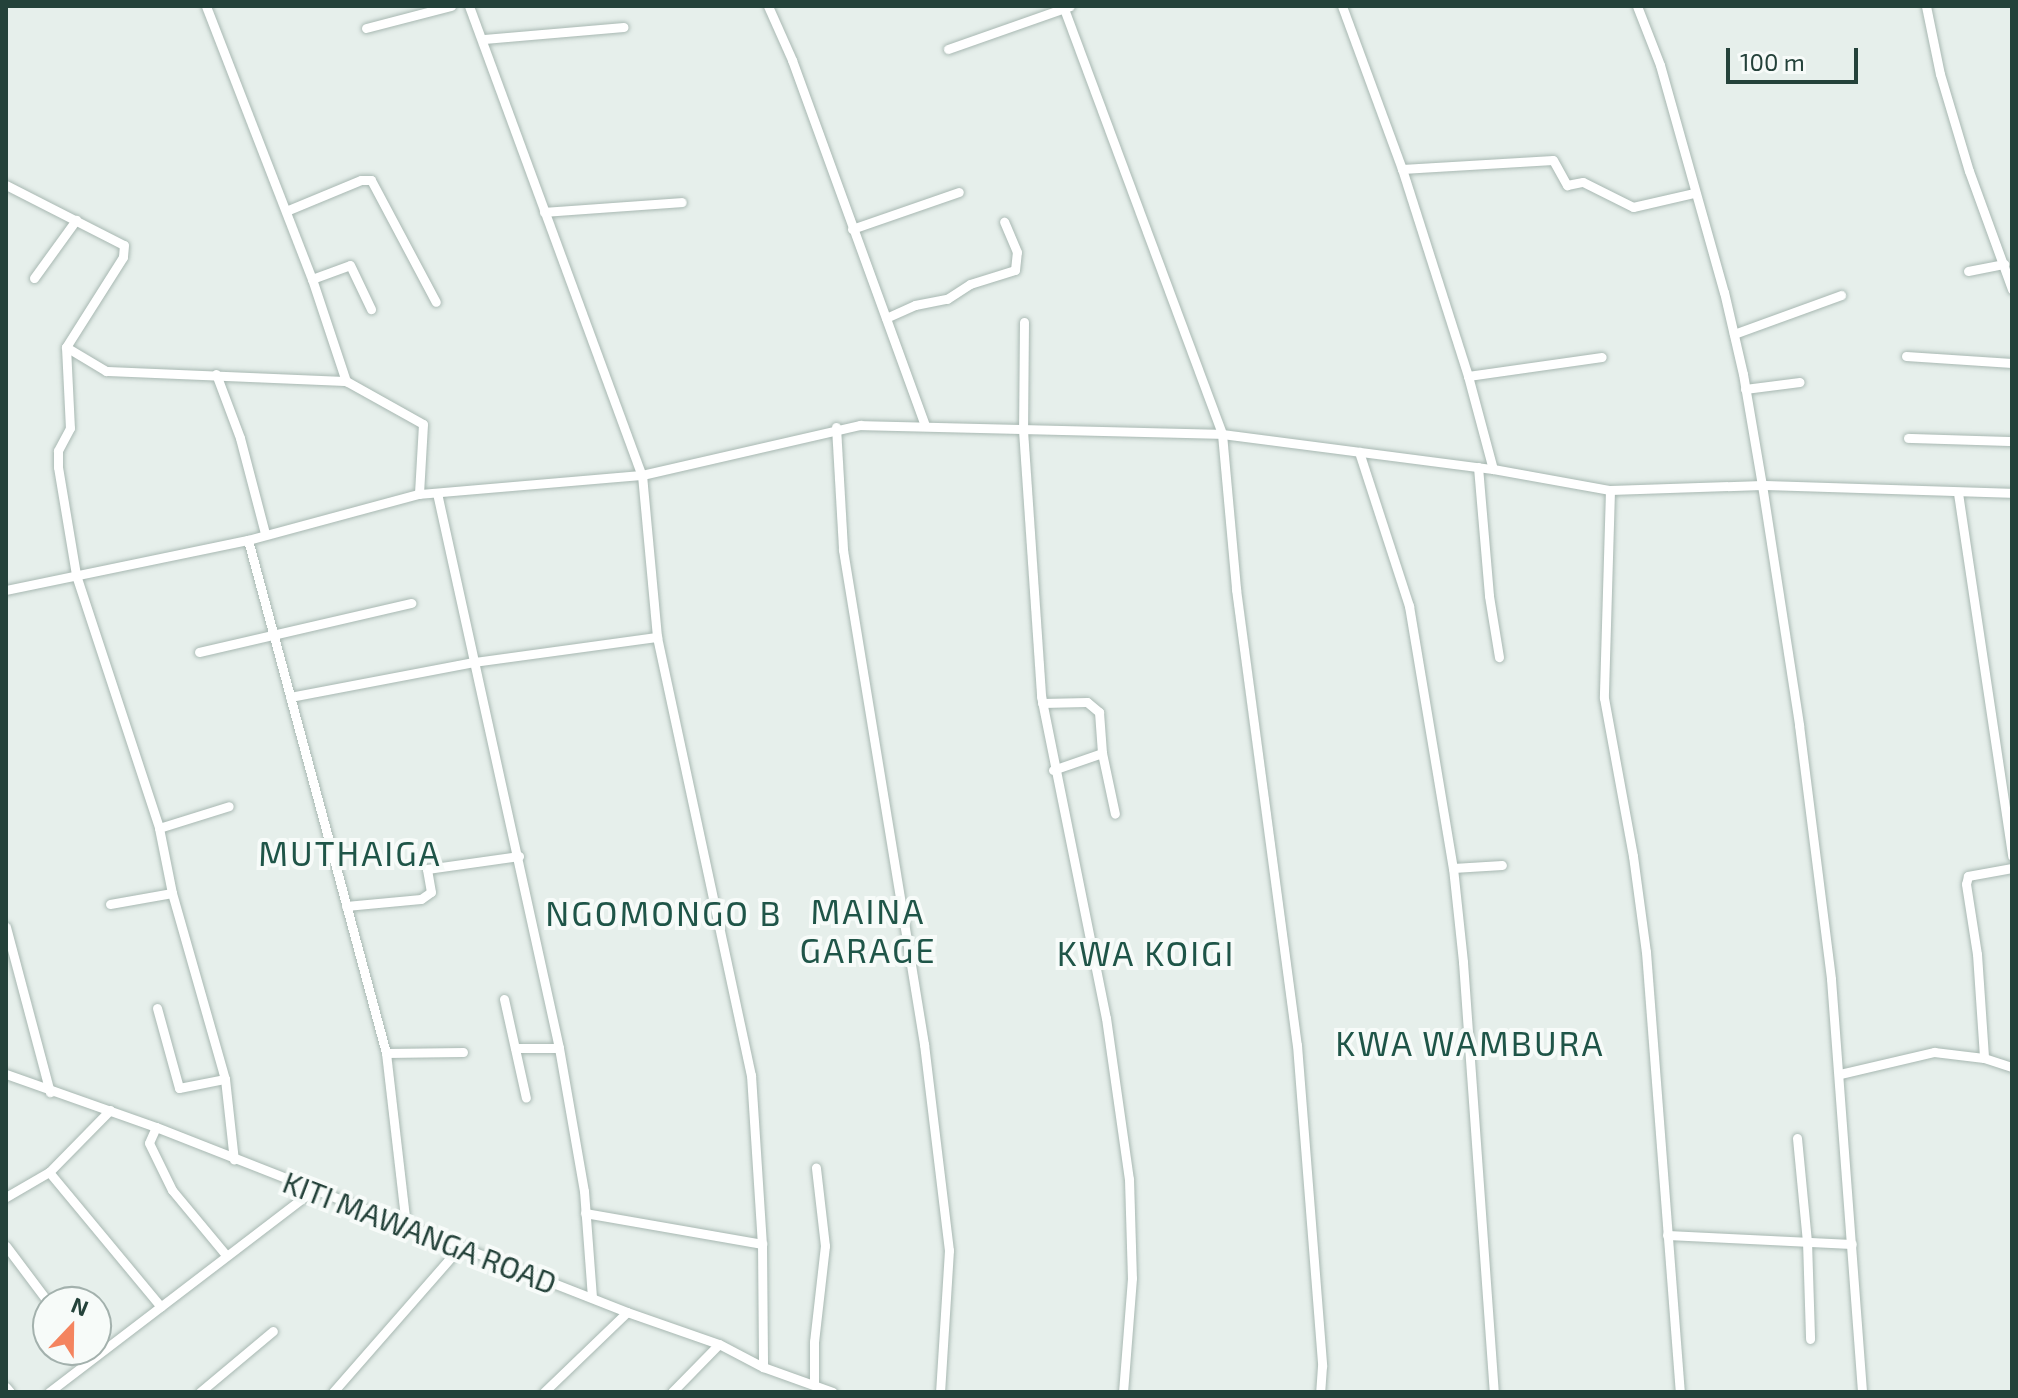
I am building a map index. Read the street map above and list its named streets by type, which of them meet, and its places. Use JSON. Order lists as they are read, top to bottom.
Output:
{
  "streets": {
    "street": ["KITI MAWANGA ROAD"]
  },
  "districts": [
    "MUTHAIGA",
    "MAINA GARAGE",
    "NGOMONGO B",
    "KWA KOIGI",
    "KWA WAMBURA"
  ],
  "scale_bar": "100 m",
  "north": "top"
}
